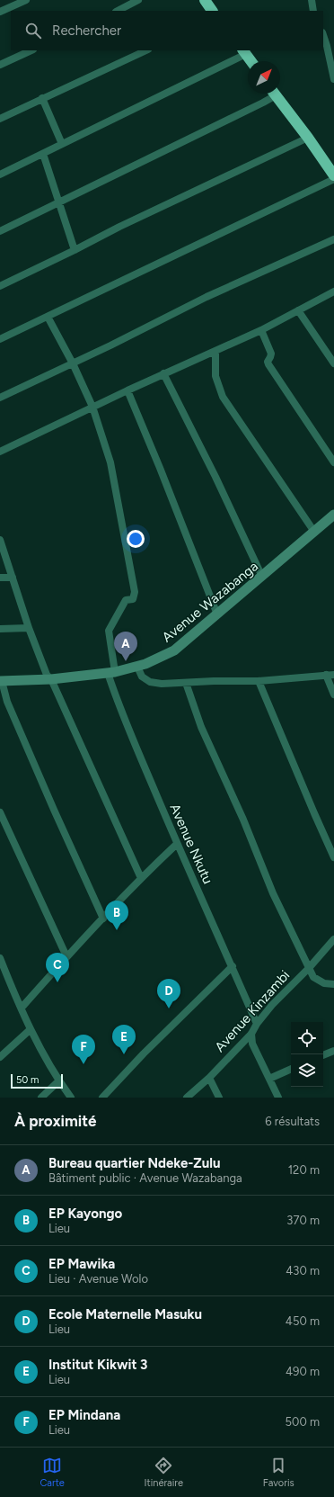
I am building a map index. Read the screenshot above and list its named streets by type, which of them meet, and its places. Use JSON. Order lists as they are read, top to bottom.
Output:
{
  "streets": {
    "main road": ["Avenue Wazabanga"],
    "street": ["Avenue Nkutu", "Avenue Kinzambi"]
  },
  "crossings": [
    ["Avenue Wazabanga", "Avenue Nkutu"],
    ["Avenue Nkutu", "Avenue Kinzambi"]
  ],
  "scale_bar": "50 m",
  "north": "top right",
  "page": {
    "search": "Rechercher",
    "pins": [
      "A",
      "B",
      "C",
      "D",
      "E",
      "F"
    ],
    "scale": "50 m",
    "heading": ["À proximité", "6 résultats"],
    "list": [
      {
        "mark": "A",
        "name": "Bureau quartier Ndeke-Zulu",
        "note": "Bâtiment public · Avenue Wazabanga",
        "value": "120 m"
      },
      {
        "mark": "B",
        "name": "EP Kayongo",
        "note": "Lieu",
        "value": "370 m"
      },
      {
        "mark": "C",
        "name": "EP Mawika",
        "note": "Lieu · Avenue Wolo",
        "value": "430 m"
      },
      {
        "mark": "D",
        "name": "Ecole Maternelle Masuku",
        "note": "Lieu",
        "value": "450 m"
      },
      {
        "mark": "E",
        "name": "Institut Kikwit 3",
        "note": "Lieu",
        "value": "490 m"
      },
      {
        "mark": "F",
        "name": "EP Mindana",
        "note": "Lieu",
        "value": "500 m"
      }
    ],
    "nav": ["Carte", "Itinéraire", "Favoris"]
  }
}
